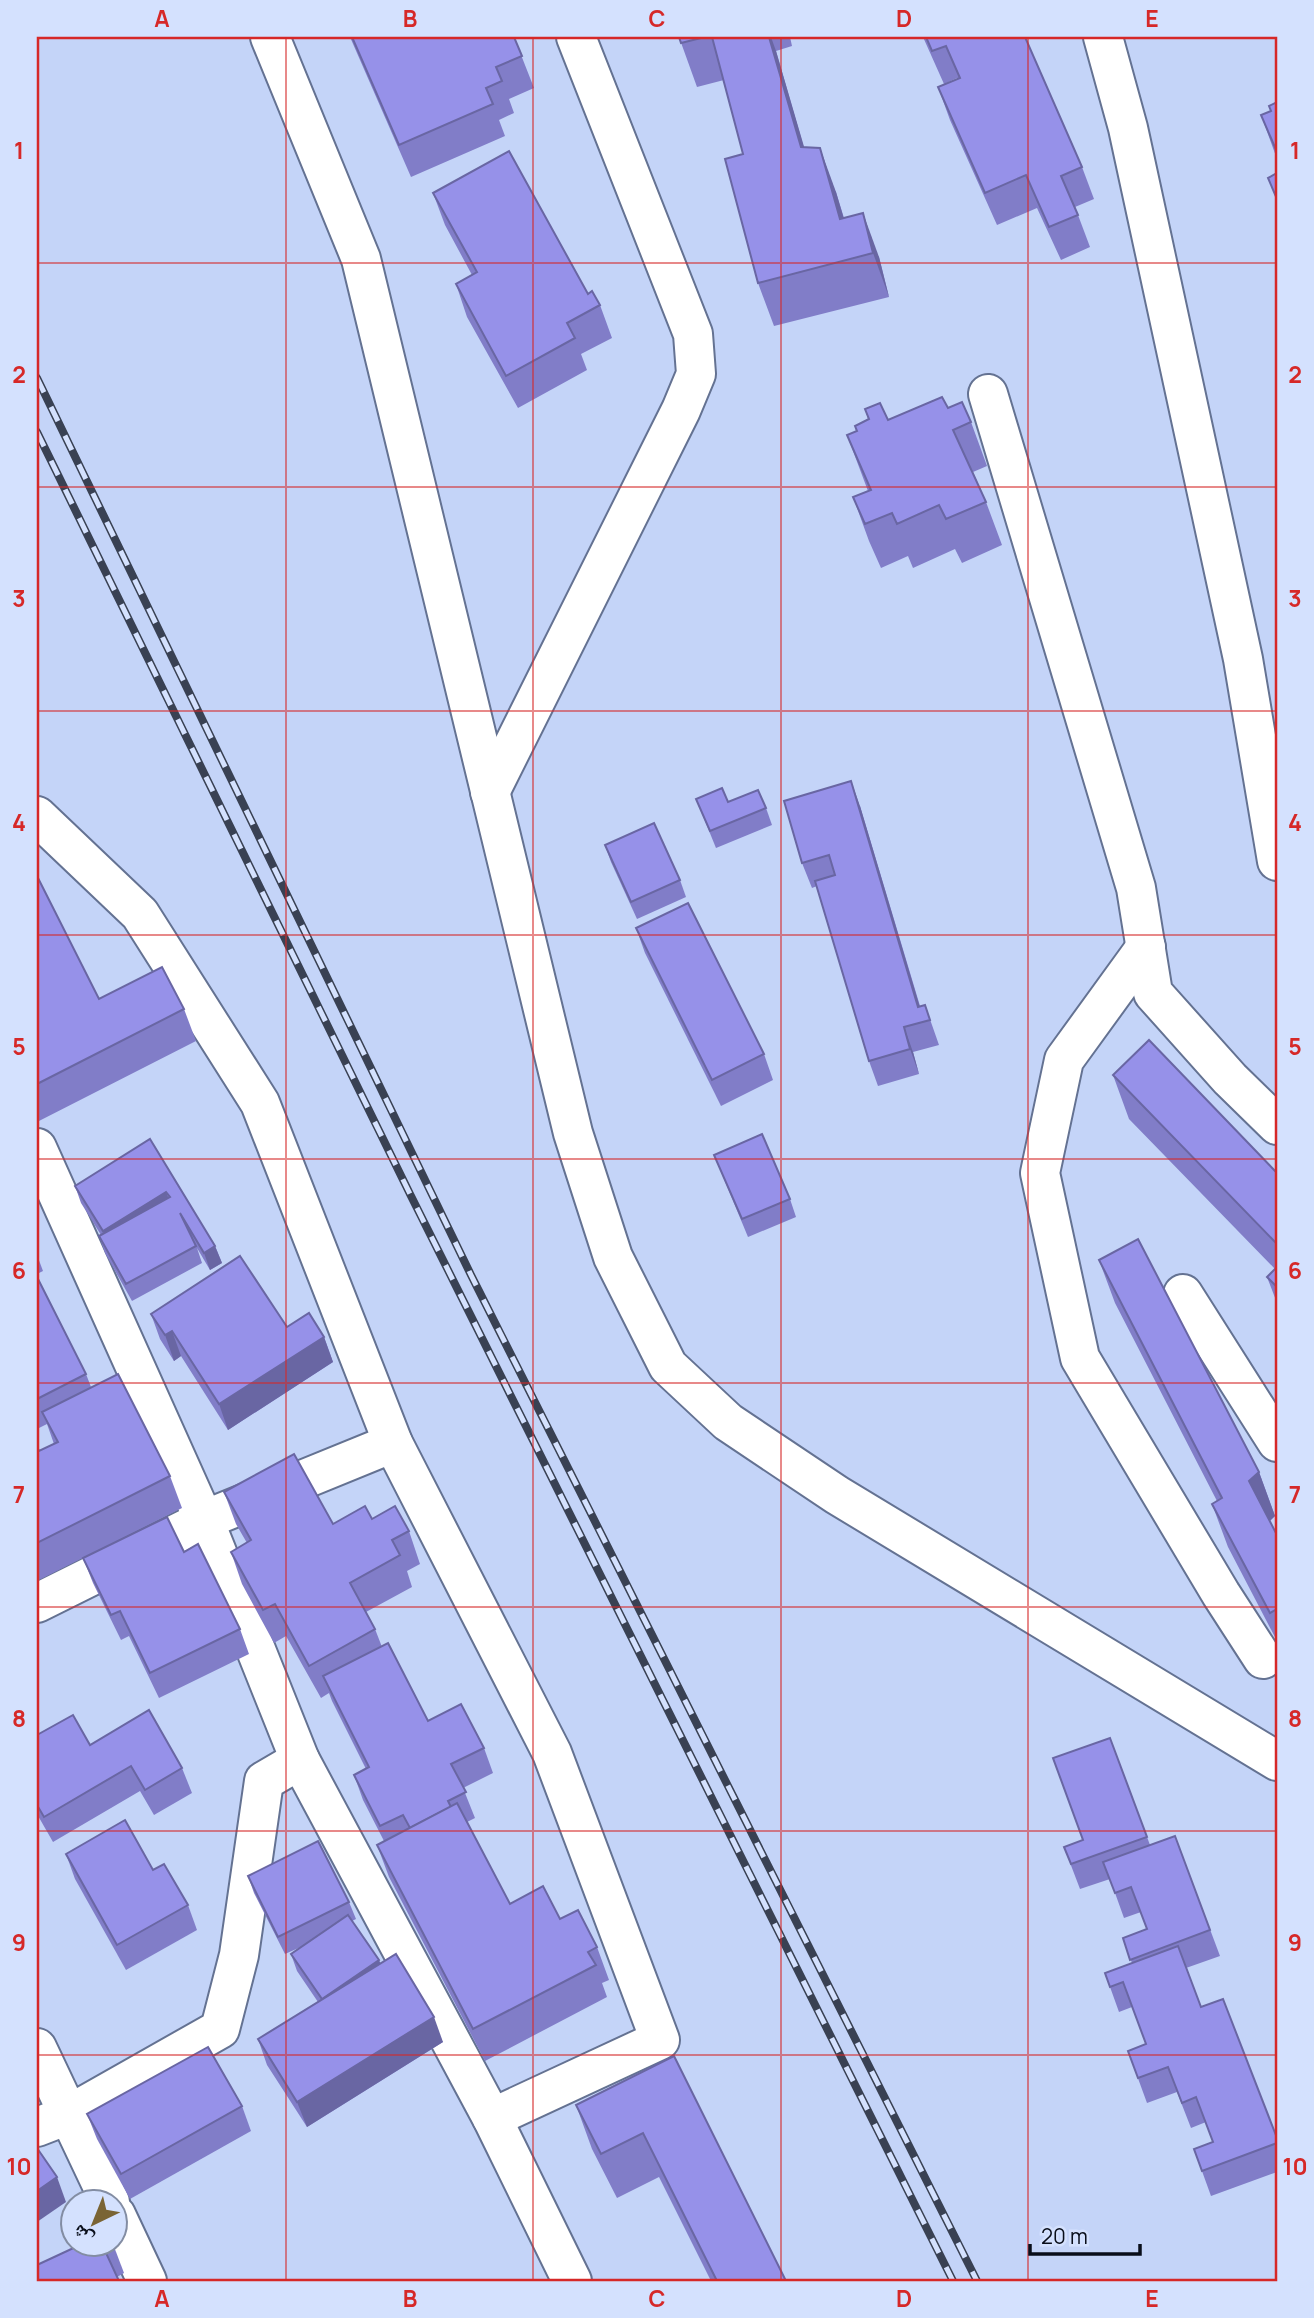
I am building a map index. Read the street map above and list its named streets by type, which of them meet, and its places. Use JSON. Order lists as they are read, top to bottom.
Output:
{
  "scale_bar": "20 m",
  "north": "bottom left",
  "grid": {
    "columns": [
      "A",
      "B",
      "C",
      "D",
      "E"
    ],
    "rows": [
      "1",
      "2",
      "3",
      "4",
      "5",
      "6",
      "7",
      "8",
      "9",
      "10"
    ]
  }
}
